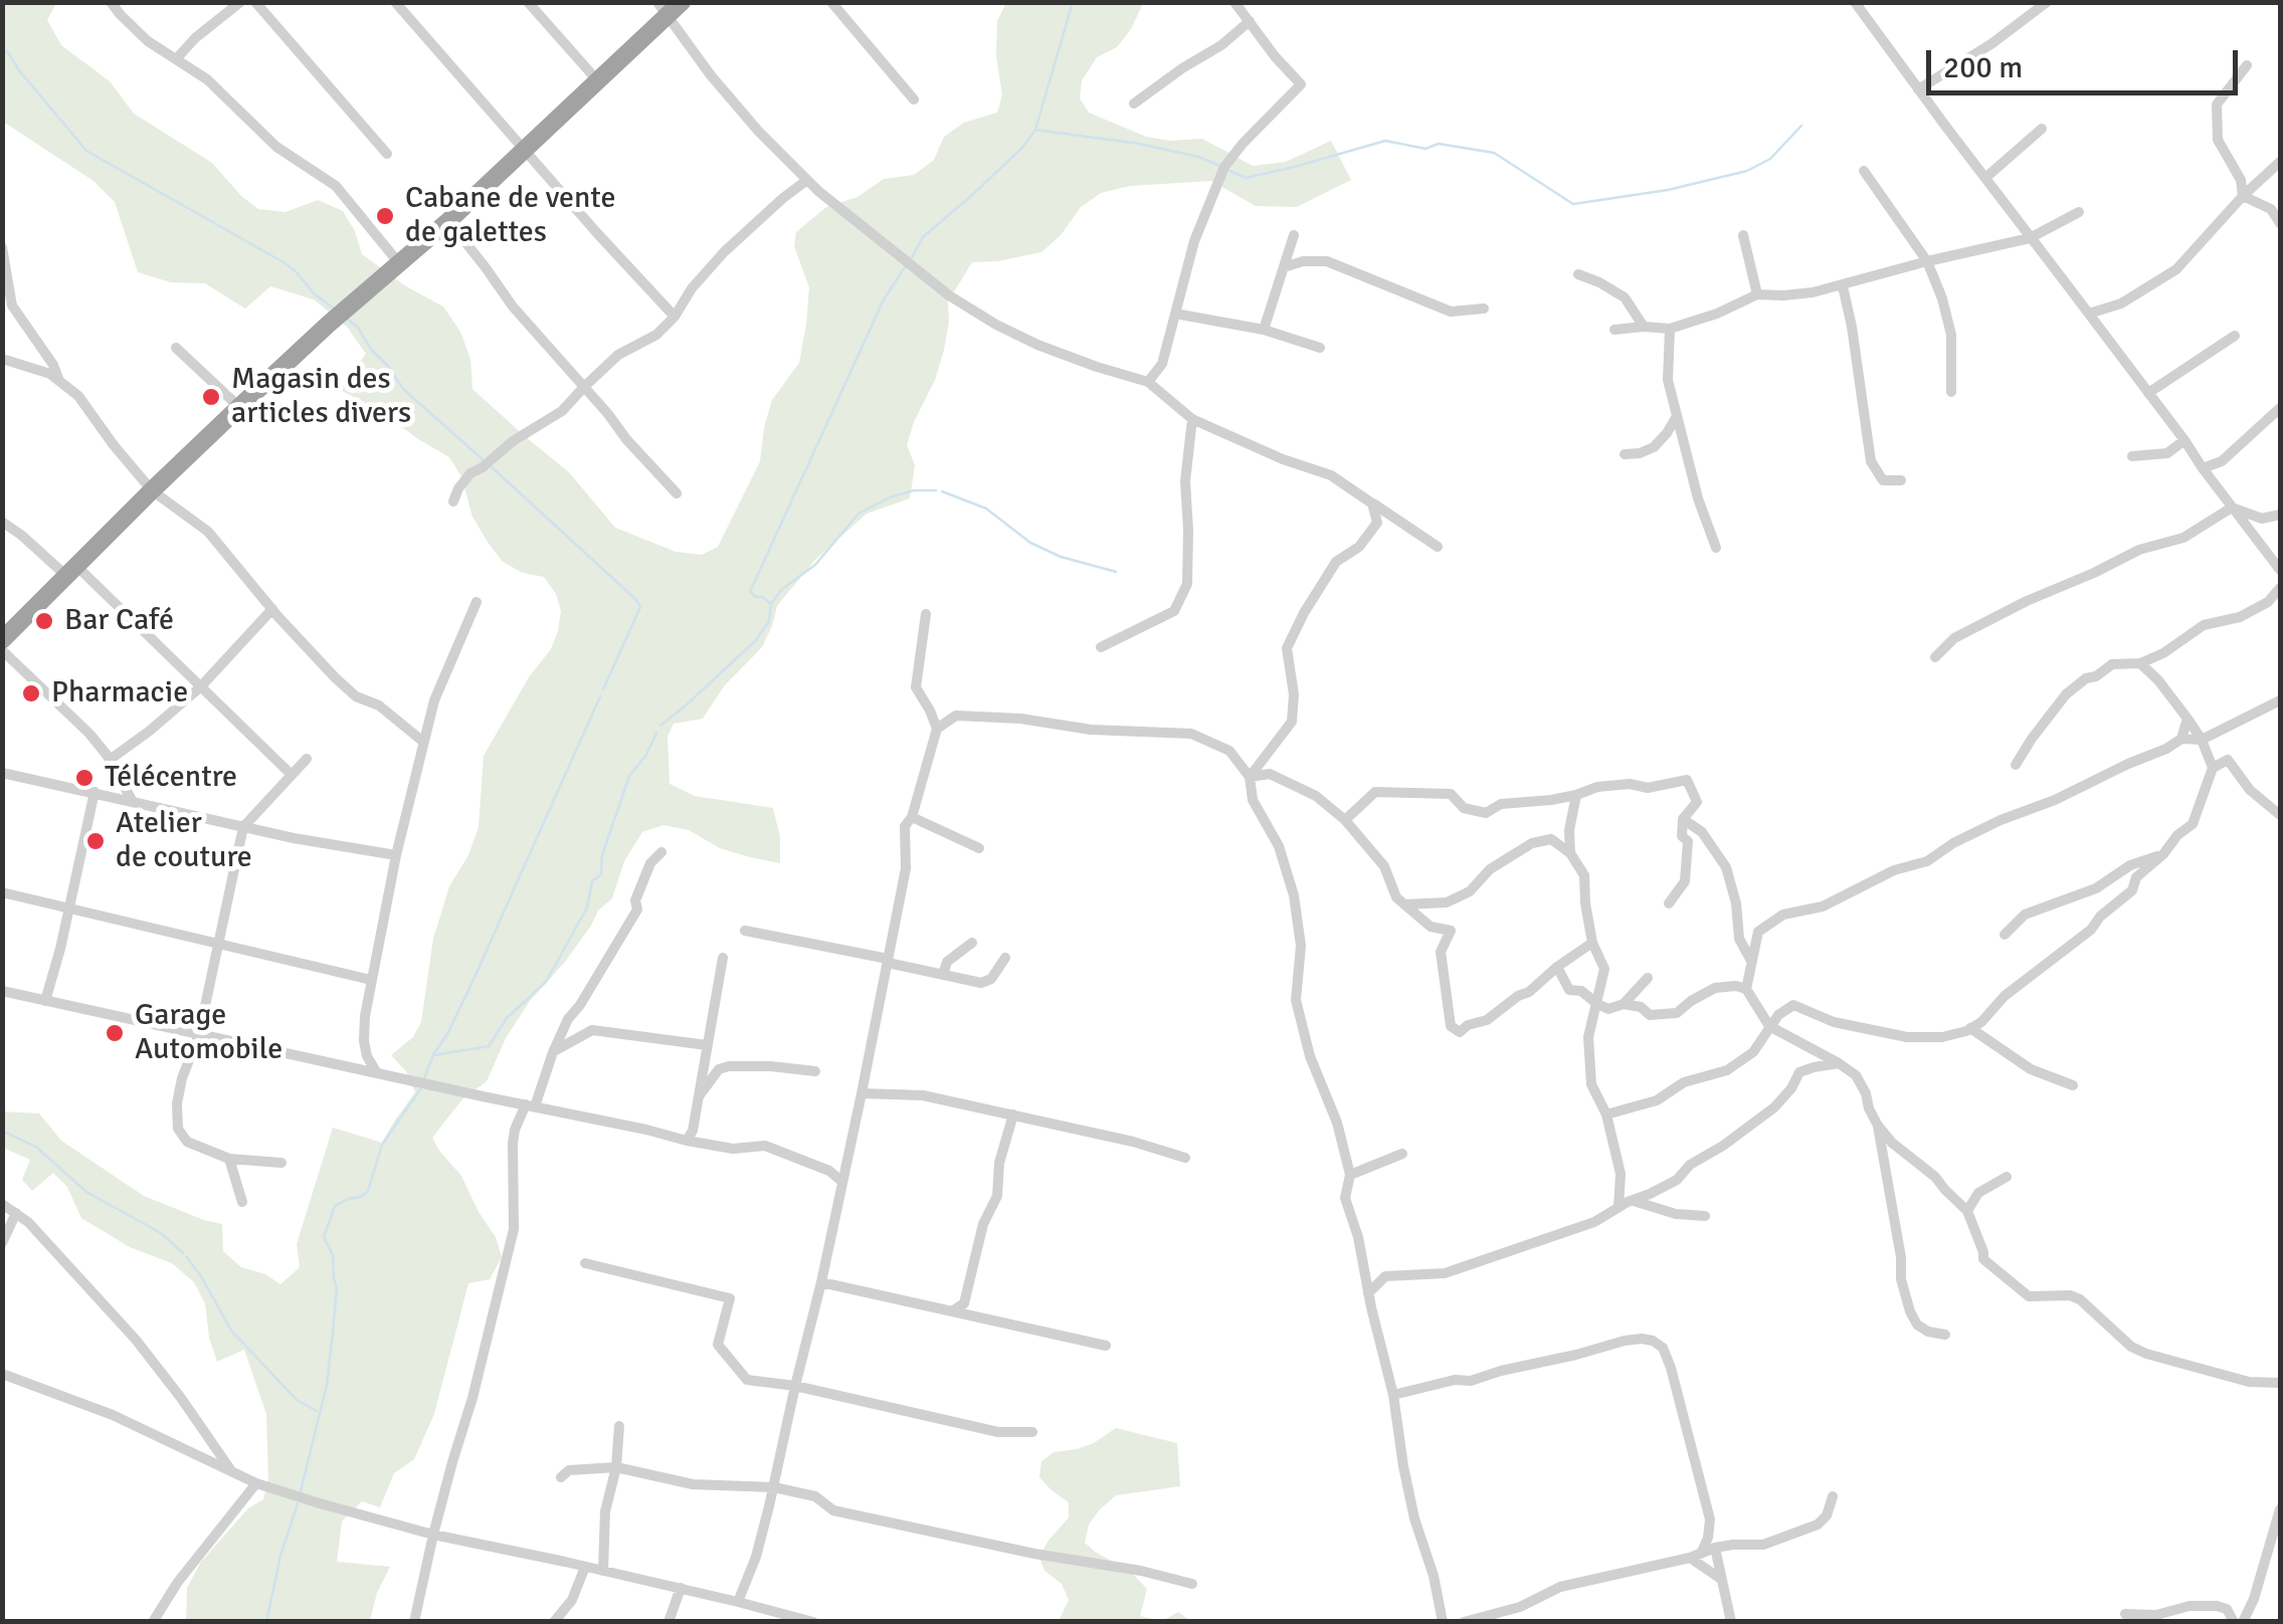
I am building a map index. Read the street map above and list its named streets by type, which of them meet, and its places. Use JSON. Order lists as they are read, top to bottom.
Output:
{
  "places": [
    "Cabane de vente de galettes",
    "Magasin des articles divers",
    "Bar Café",
    "Pharmacie",
    "Télécentre",
    "Atelier de couture",
    "Garage Automobile"
  ],
  "scale_bar": "200 m"
}
